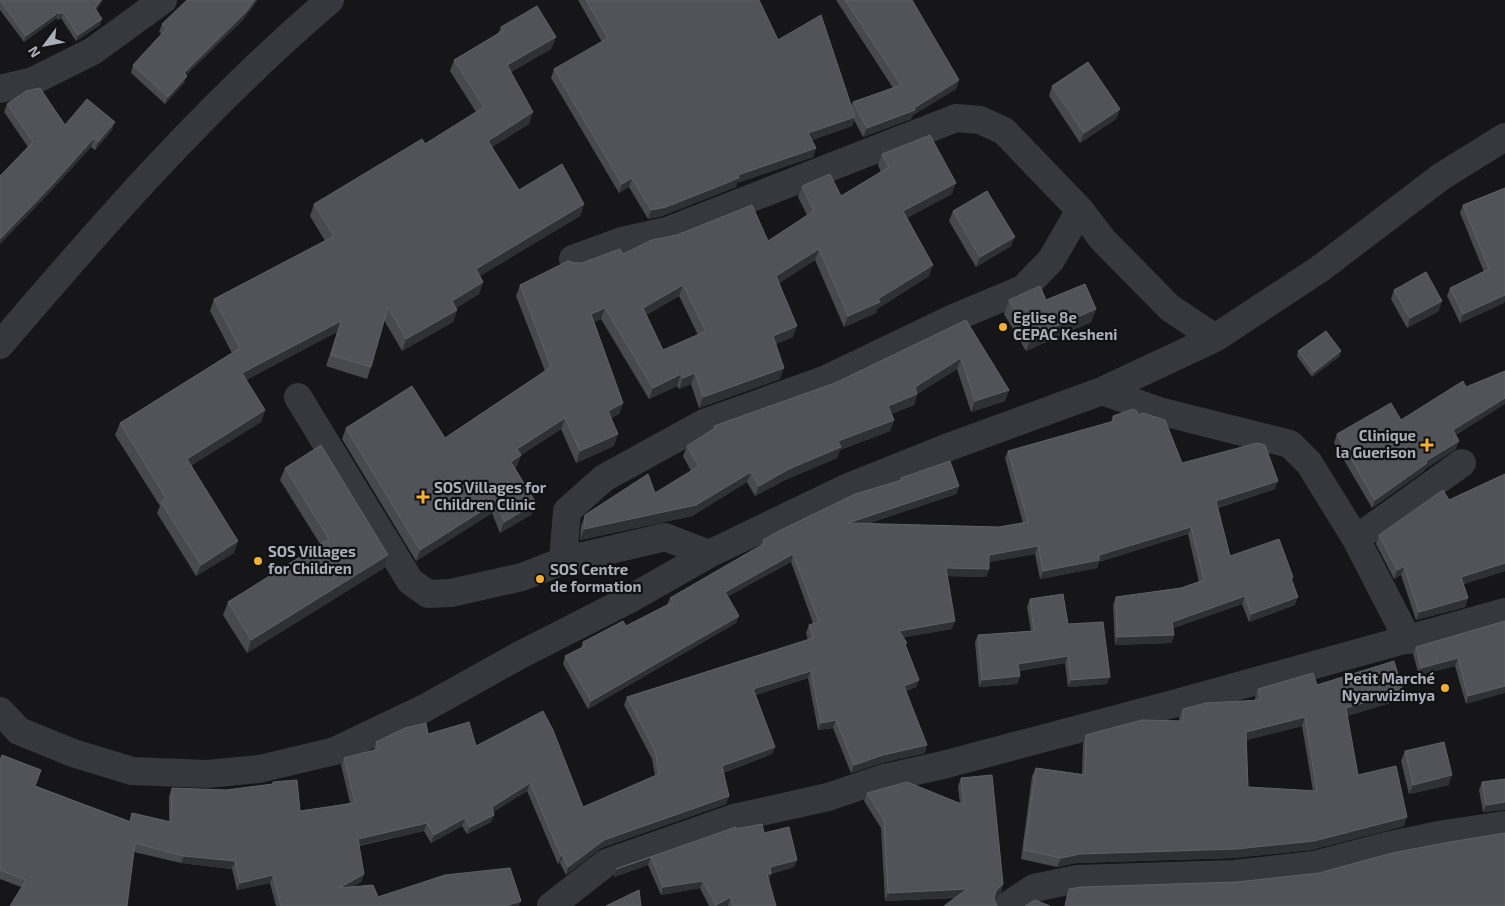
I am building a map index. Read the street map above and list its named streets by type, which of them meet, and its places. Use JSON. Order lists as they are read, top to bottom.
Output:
{
  "places": {
    "other": [
      "Eglise 8e CEPAC Kesheni",
      "SOS Villages for Children",
      "SOS Centre de formation",
      "Petit Marché Nyarwizimya"
    ],
    "health": ["Clinique la Guerison", "SOS Villages for Children Clinic"]
  },
  "north": "bottom left"
}
